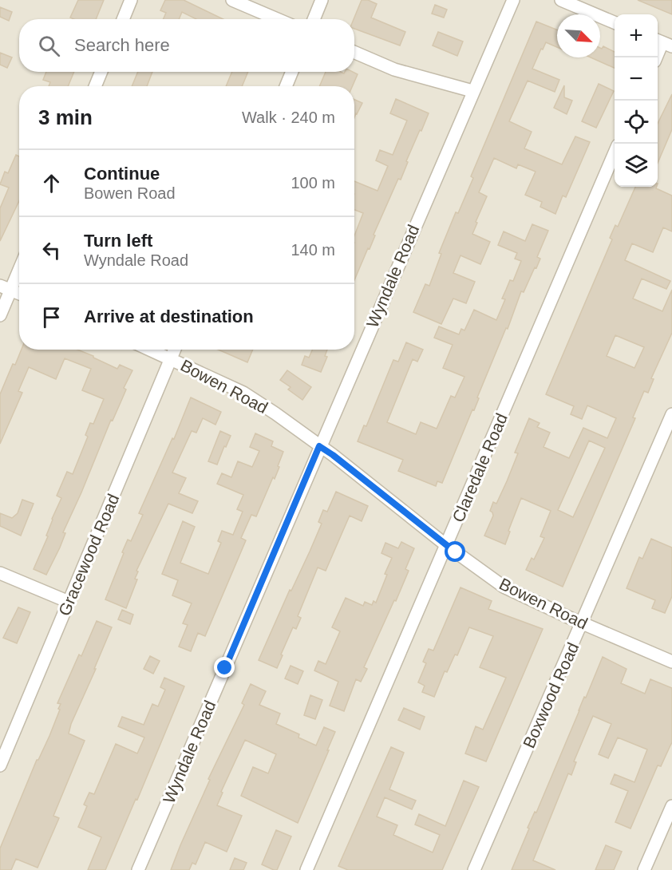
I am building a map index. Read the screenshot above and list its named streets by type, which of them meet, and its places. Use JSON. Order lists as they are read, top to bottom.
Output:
{
  "streets": {
    "street": [
      "Wyndale Road",
      "Bowen Road",
      "Claredale Road",
      "Gracewood Road",
      "Boxwood Road"
    ]
  },
  "crossings": [
    ["Wyndale Road", "Bowen Road"],
    ["Bowen Road", "Claredale Road"],
    ["Bowen Road", "Gracewood Road"],
    ["Bowen Road", "Boxwood Road"]
  ],
  "north": "bottom right",
  "page": {
    "map_buttons": ["+", "−"],
    "search": "Search here",
    "heading": ["3 min", "Walk · 240 m"],
    "list": [
      ["Continue", "Bowen Road", "100 m"],
      ["Turn left", "Wyndale Road", "140 m"],
      "Arrive at destination"
    ]
  }
}
